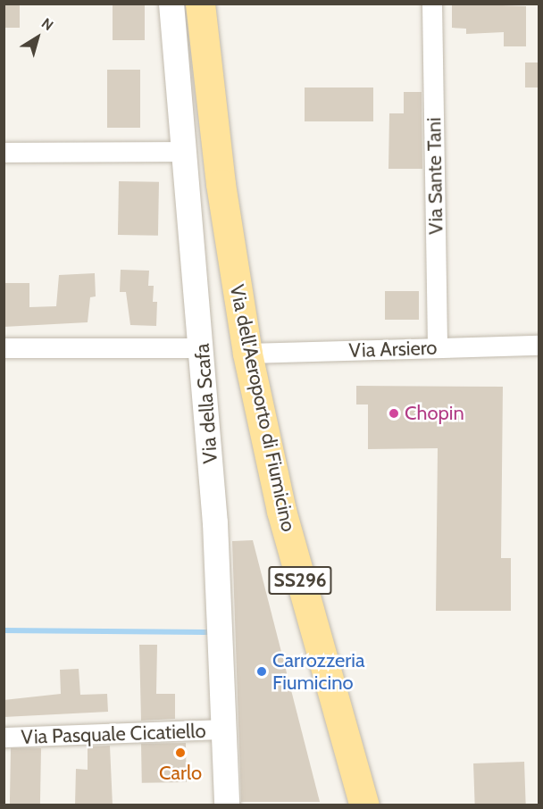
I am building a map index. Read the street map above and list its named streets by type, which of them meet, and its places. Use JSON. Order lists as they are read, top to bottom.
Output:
{
  "streets": {
    "main road": ["Via dell'Aeroporto di Fiumicino", "SS296"],
    "street": [
      "Via Sante Tani",
      "Via Arsiero",
      "Via della Scafa",
      "Via Pasquale Cicatiello"
    ]
  },
  "crossings": [
    ["Via Sante Tani", "Via Arsiero"],
    ["Via Arsiero", "Via dell'Aeroporto di Fiumicino"],
    ["Via della Scafa", "Via Pasquale Cicatiello"]
  ],
  "places": ["Chopin", "Carrozzeria Fiumicino", "Carlo"],
  "north": "top right"
}
